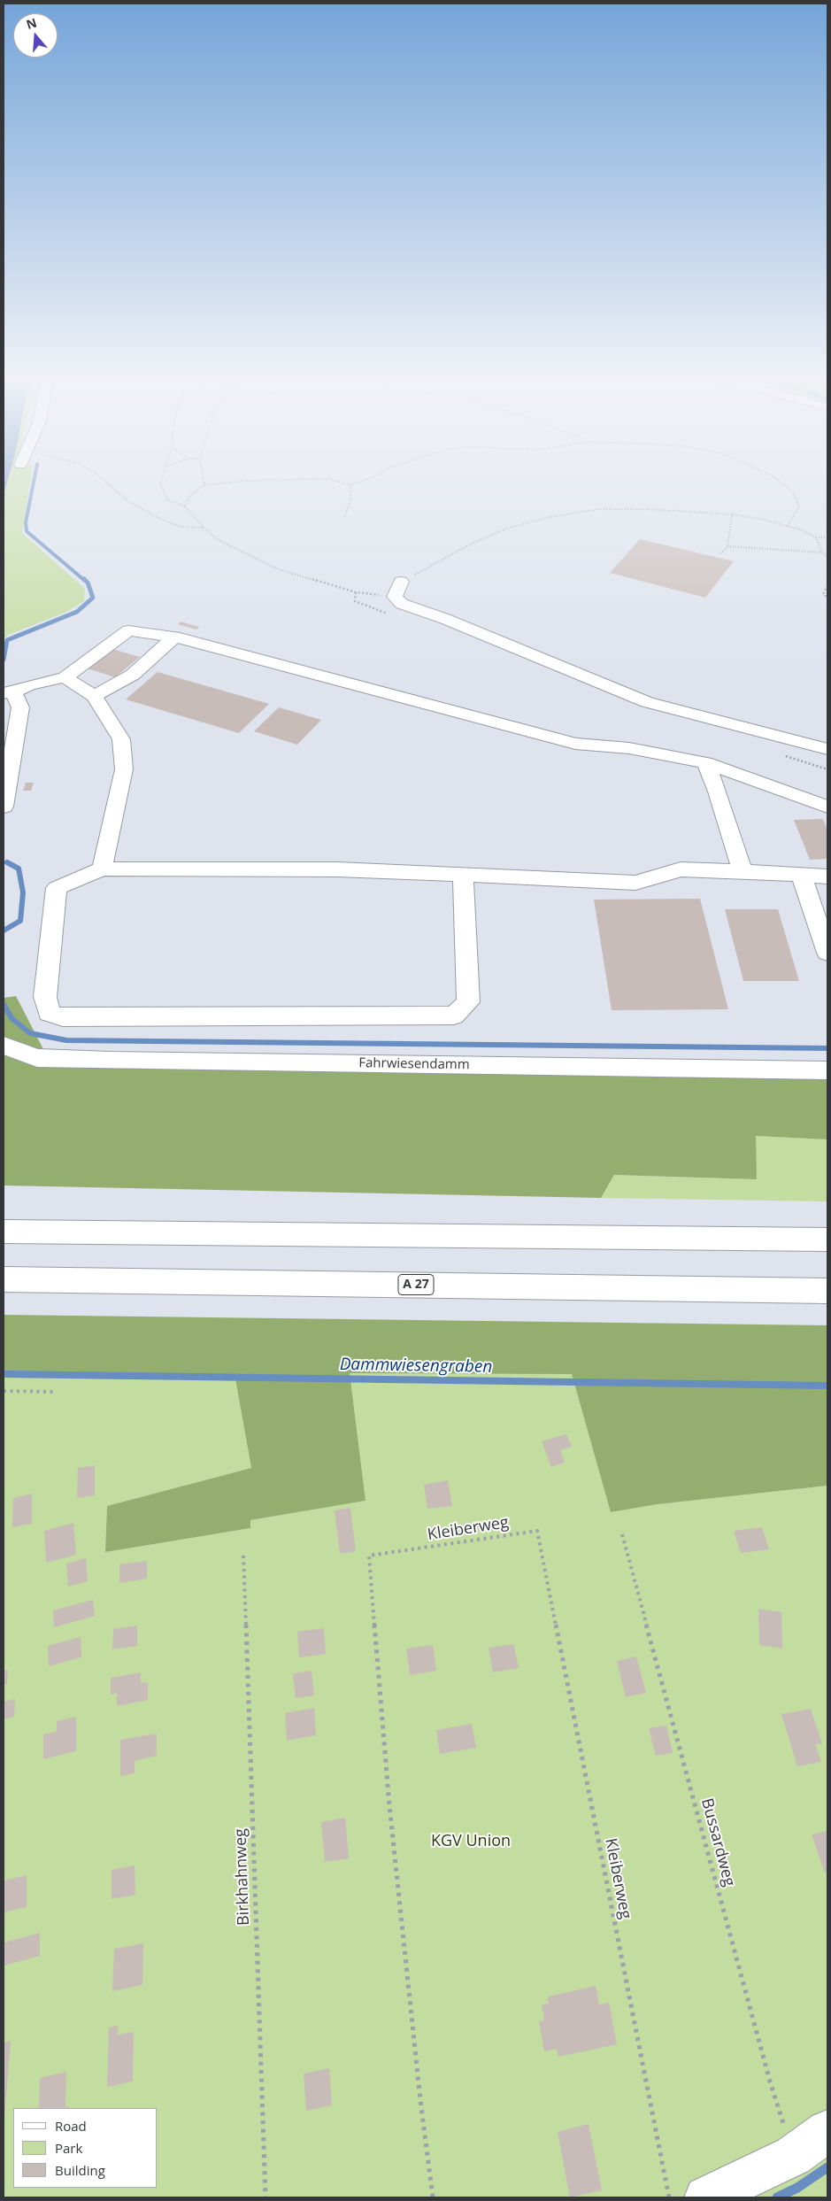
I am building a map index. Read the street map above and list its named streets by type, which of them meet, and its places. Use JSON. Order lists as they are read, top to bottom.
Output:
{
  "streets": {
    "main road": ["Fahrwiesendamm", "A 27"],
    "path": ["Kleiberweg", "Bussardweg", "Birkhahnweg"]
  },
  "water": ["Dammwiesengraben"],
  "parks": ["KGV Union"],
  "legend": ["Road", "Park", "Building"],
  "north": "top"
}
